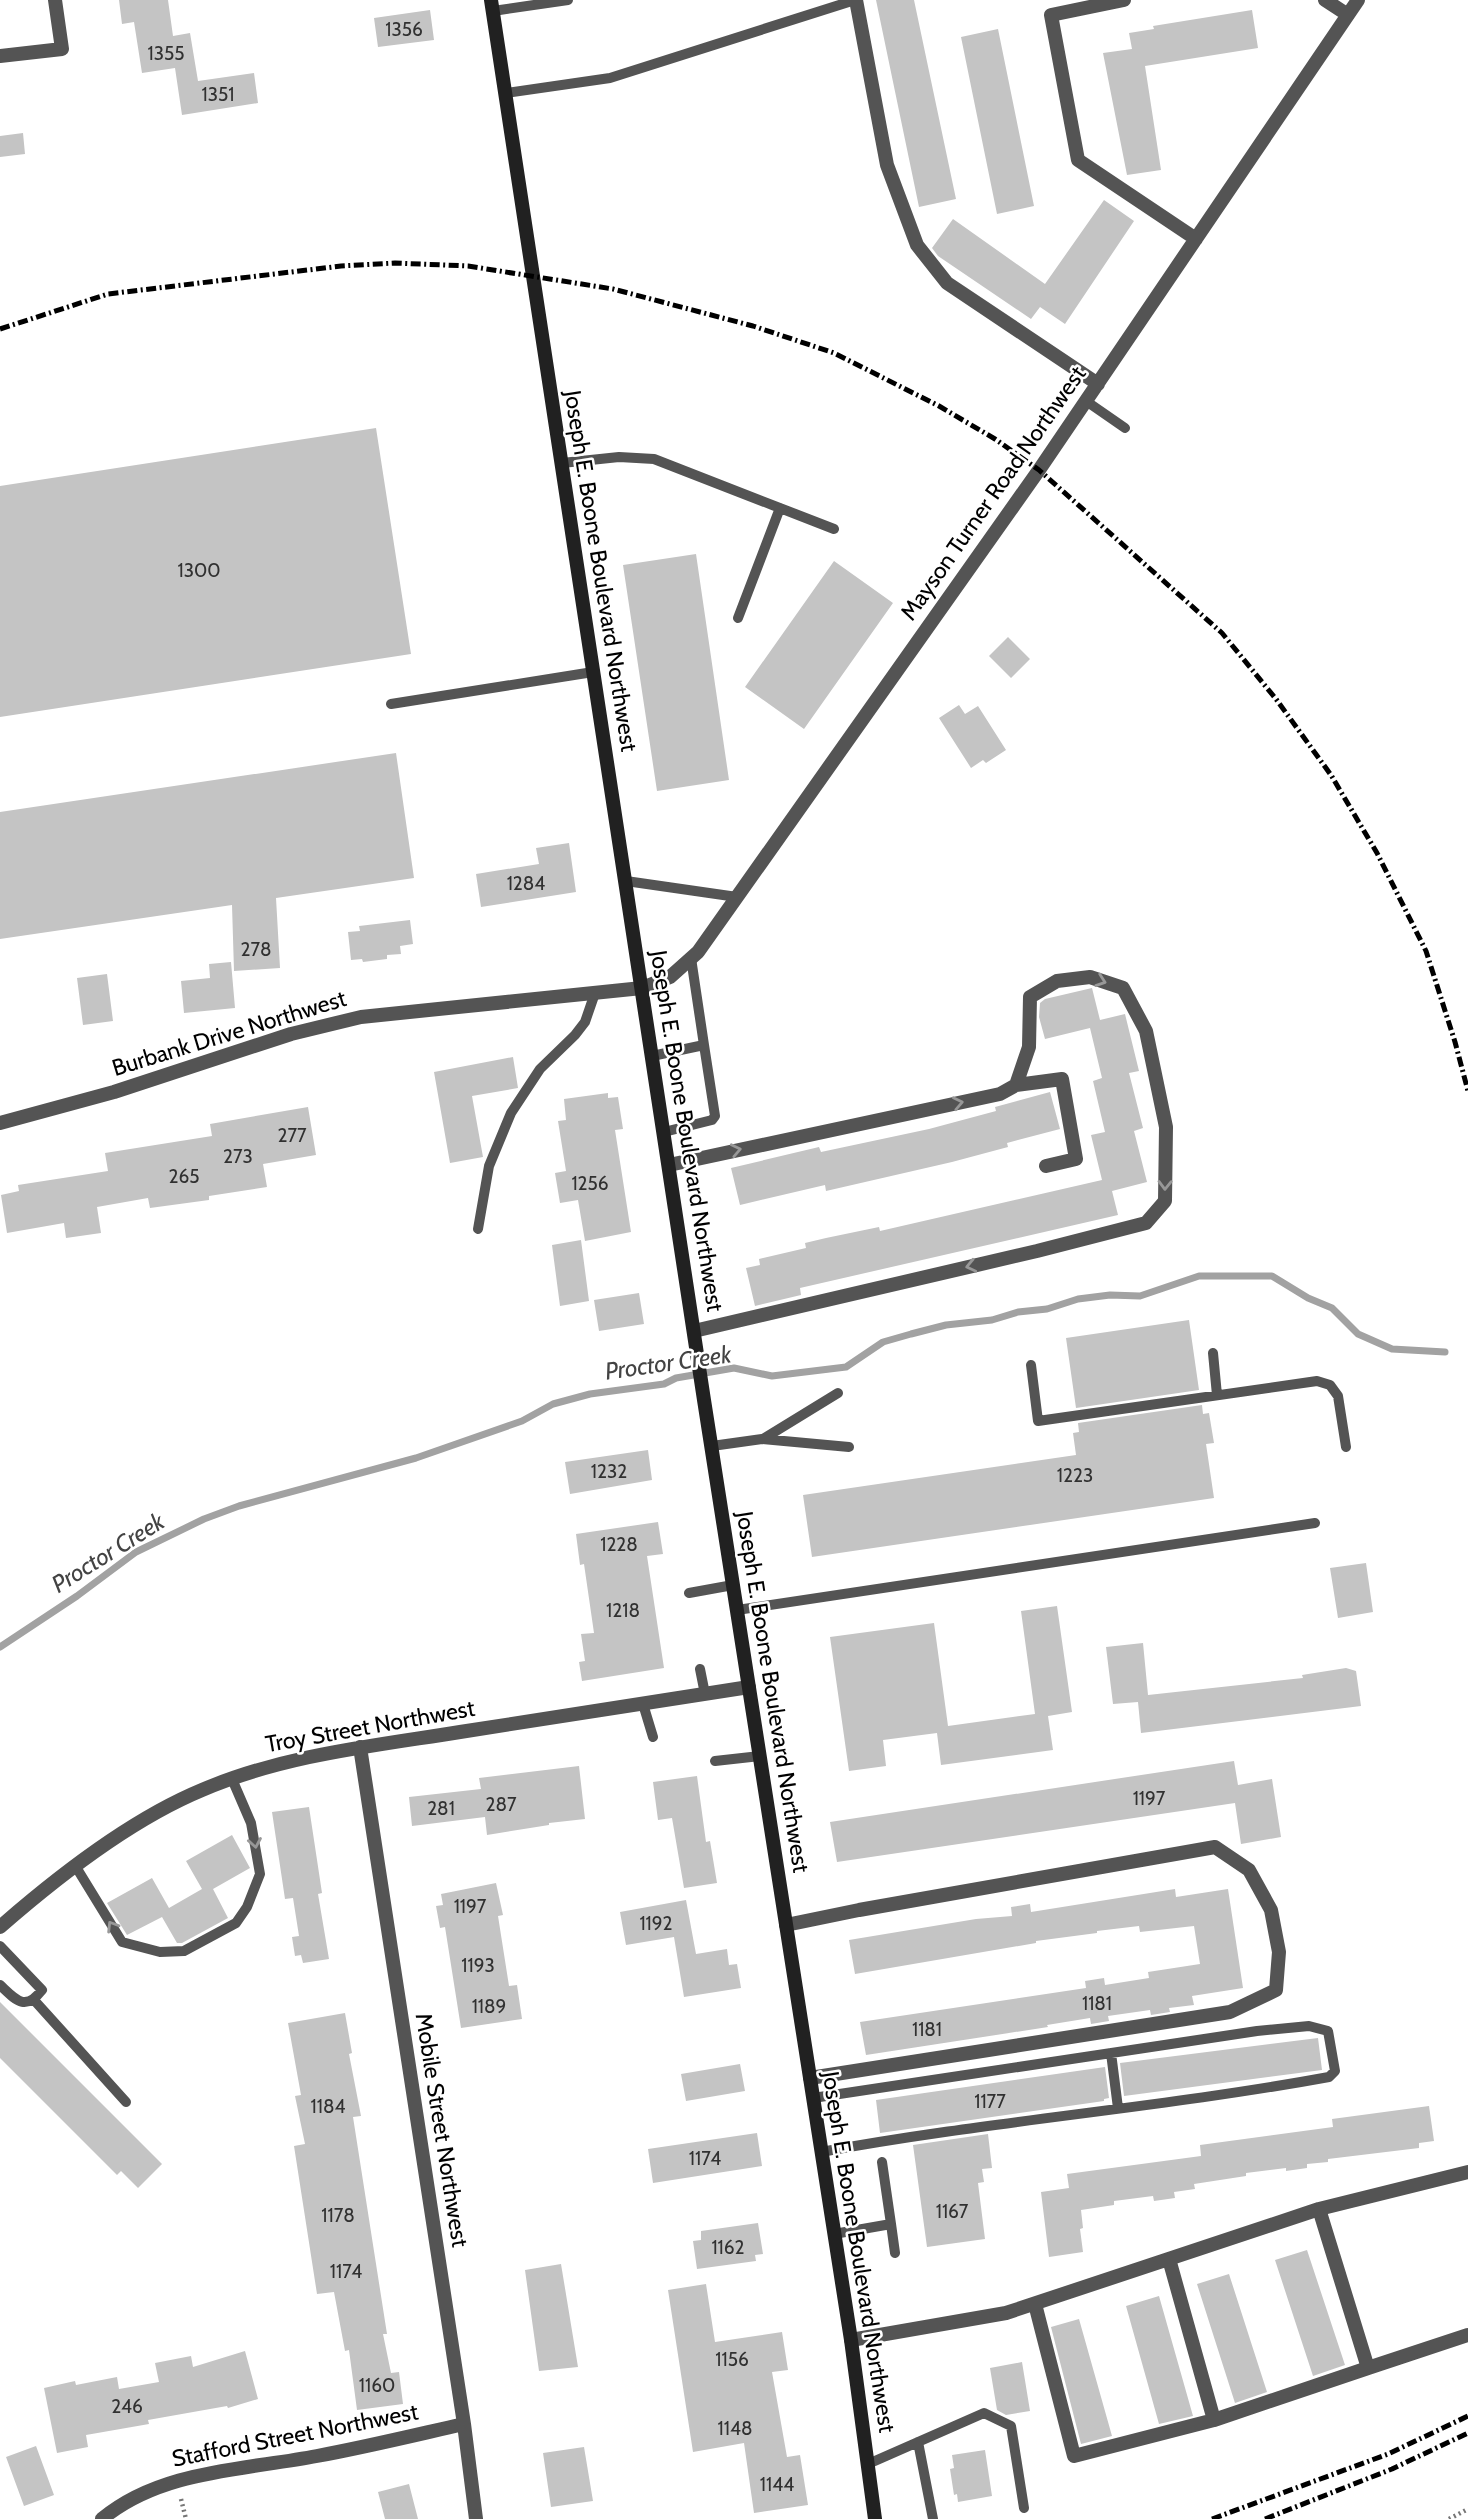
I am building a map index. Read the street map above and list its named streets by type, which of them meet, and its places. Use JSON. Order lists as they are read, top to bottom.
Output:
{
  "streets": {
    "main road": ["Joseph E. Boone Boulevard Northwest"],
    "street": [
      "Mayson Turner Road Northwest",
      "Burbank Drive Northwest",
      "Troy Street Northwest",
      "Mobile Street Northwest",
      "Stafford Street Northwest"
    ]
  },
  "crossings": [
    ["Mayson Turner Road Northwest", "Joseph E. Boone Boulevard Northwest"],
    ["Mayson Turner Road Northwest", "Burbank Drive Northwest"],
    ["Joseph E. Boone Boulevard Northwest", "Burbank Drive Northwest"],
    ["Joseph E. Boone Boulevard Northwest", "Troy Street Northwest"],
    ["Troy Street Northwest", "Mobile Street Northwest"],
    ["Mobile Street Northwest", "Stafford Street Northwest"]
  ],
  "water": ["Proctor Creek"],
  "house_numbers": [
    "1356",
    "1355",
    "1351",
    "1300",
    "1284",
    "278",
    "277",
    "273",
    "265",
    "1256",
    "1232",
    "1223",
    "1228",
    "1218",
    "1197",
    "287",
    "281",
    "1197",
    "1192",
    "1193",
    "1181",
    "1189",
    "1181",
    "1177",
    "1184",
    "1174",
    "1167",
    "1178",
    "1162",
    "1174",
    "1156",
    "1160",
    "246",
    "1148",
    "1144"
  ]
}
